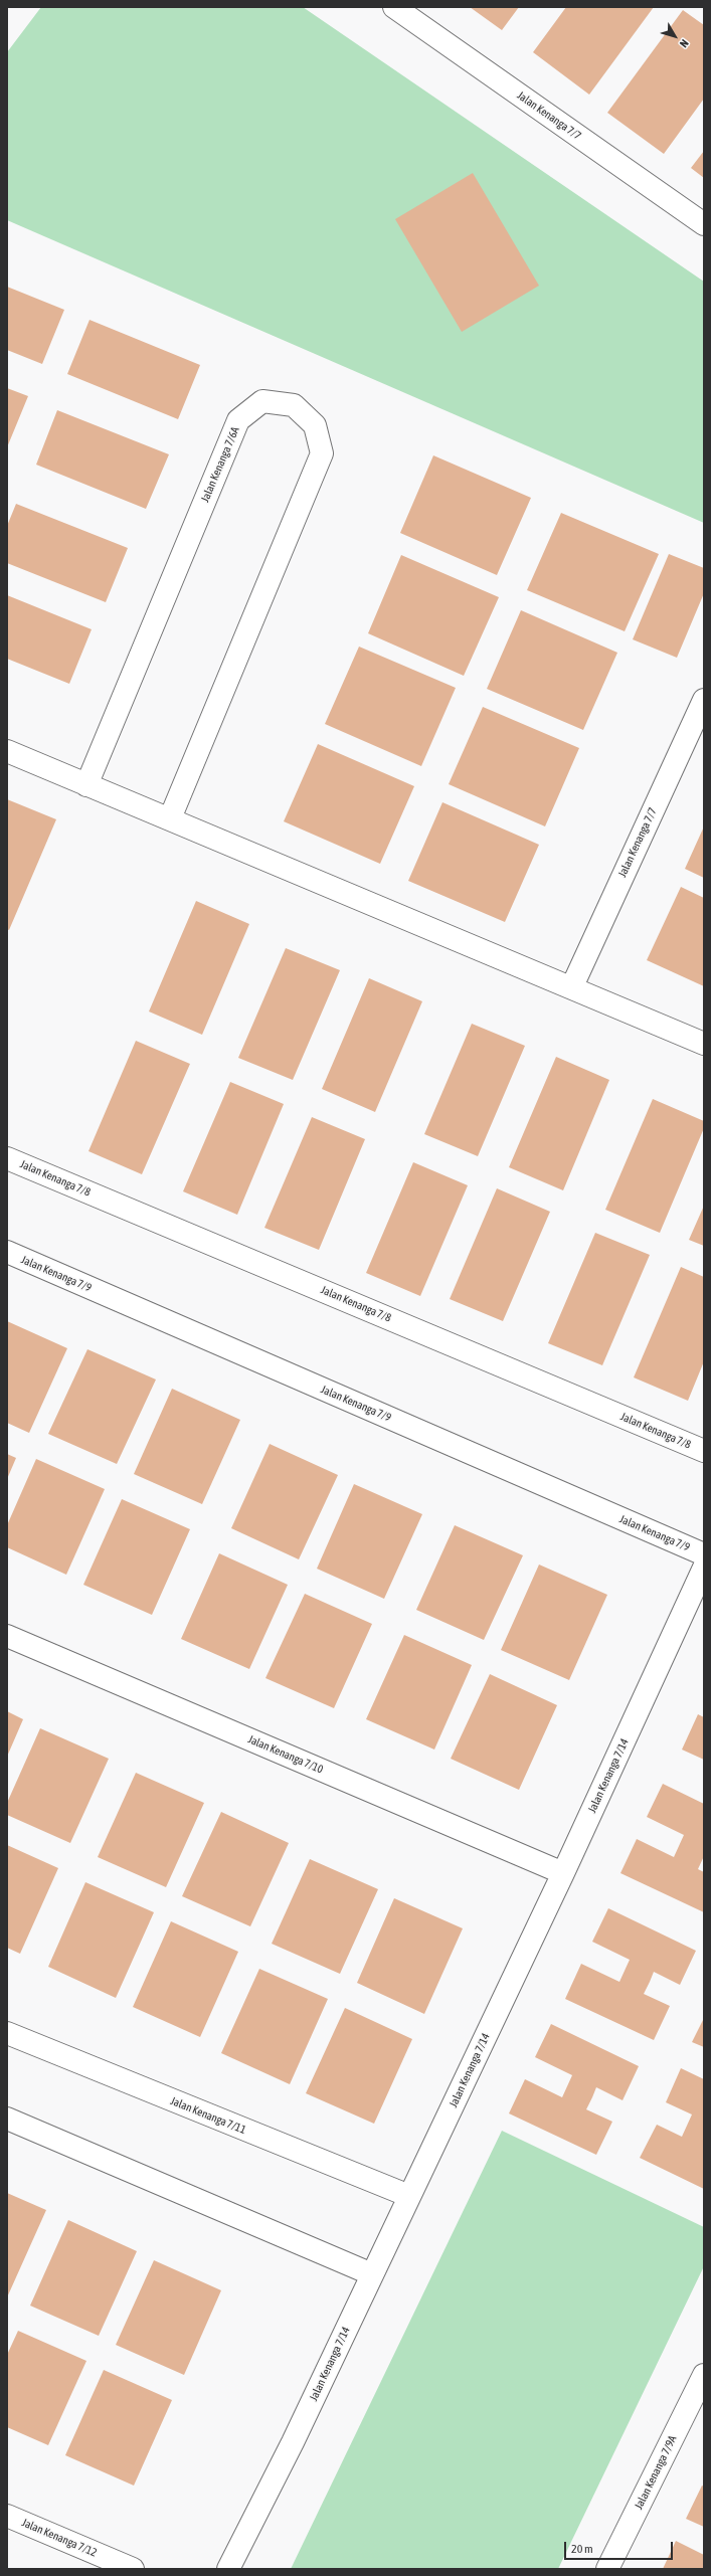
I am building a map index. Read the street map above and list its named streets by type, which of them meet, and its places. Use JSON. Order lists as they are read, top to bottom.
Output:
{
  "streets": {
    "street": [
      "Jalan Kenanga 7/7",
      "Jalan Kenanga 7/6A",
      "Jalan Kenanga 7/8",
      "Jalan Kenanga 7/9",
      "Jalan Kenanga 7/10",
      "Jalan Kenanga 7/14",
      "Jalan Kenanga 7/11",
      "Jalan Kenanga 7/9A",
      "Jalan Kenanga 7/12"
    ]
  },
  "crossings": [
    ["Jalan Kenanga 7/10", "Jalan Kenanga 7/14"],
    ["Jalan Kenanga 7/14", "Jalan Kenanga 7/11"]
  ],
  "scale_bar": "20 m",
  "north": "bottom right"
}
